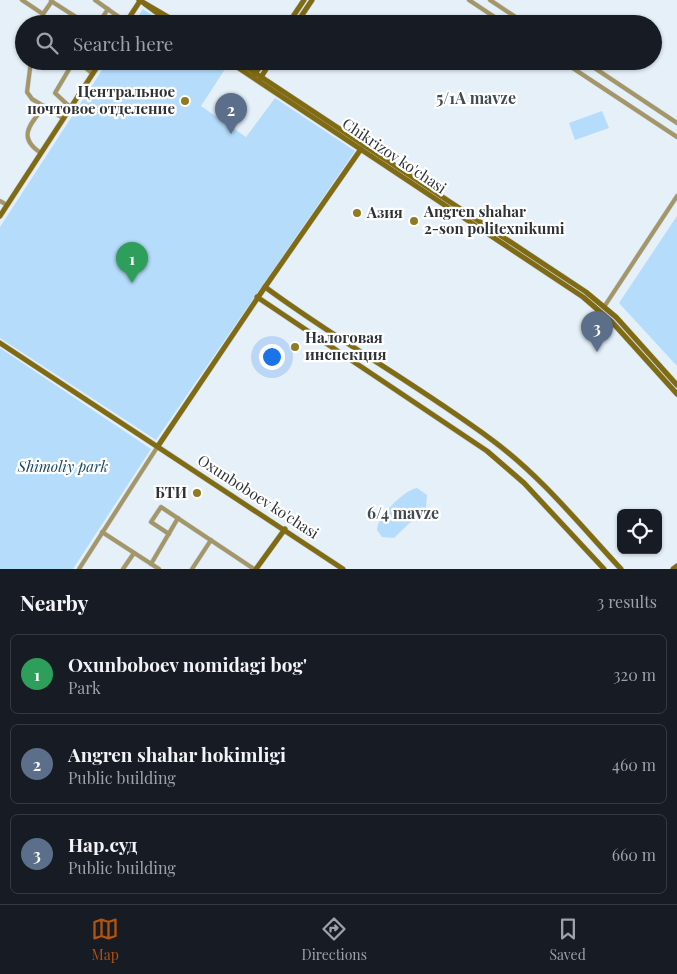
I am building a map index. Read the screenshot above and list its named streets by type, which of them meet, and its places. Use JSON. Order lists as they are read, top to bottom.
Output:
{
  "streets": {
    "main road": ["Chikrizov ko'chasi", "Oxunboboev ko'chasi"]
  },
  "districts": ["5/1A mavze", "6/4 mavze"],
  "parks": ["Shimoliy park"],
  "places": [
    "Центральное почтовое отделение",
    "Азия",
    "Angren shahar 2-son politexnikumi",
    "Налоговая инспекция",
    "БТИ"
  ],
  "page": {
    "search": "Search here",
    "pins": ["2", "1", "3"],
    "heading": ["Nearby", "3 results"],
    "list": [
      {
        "mark": "1",
        "name": "Oxunboboev nomidagi bog'",
        "note": "Park",
        "value": "320 m"
      },
      {
        "mark": "2",
        "name": "Angren shahar hokimligi",
        "note": "Public building",
        "value": "460 m"
      },
      {
        "mark": "3",
        "name": "Нар.суд",
        "note": "Public building",
        "value": "660 m"
      }
    ],
    "nav": ["Map", "Directions", "Saved"]
  }
}
